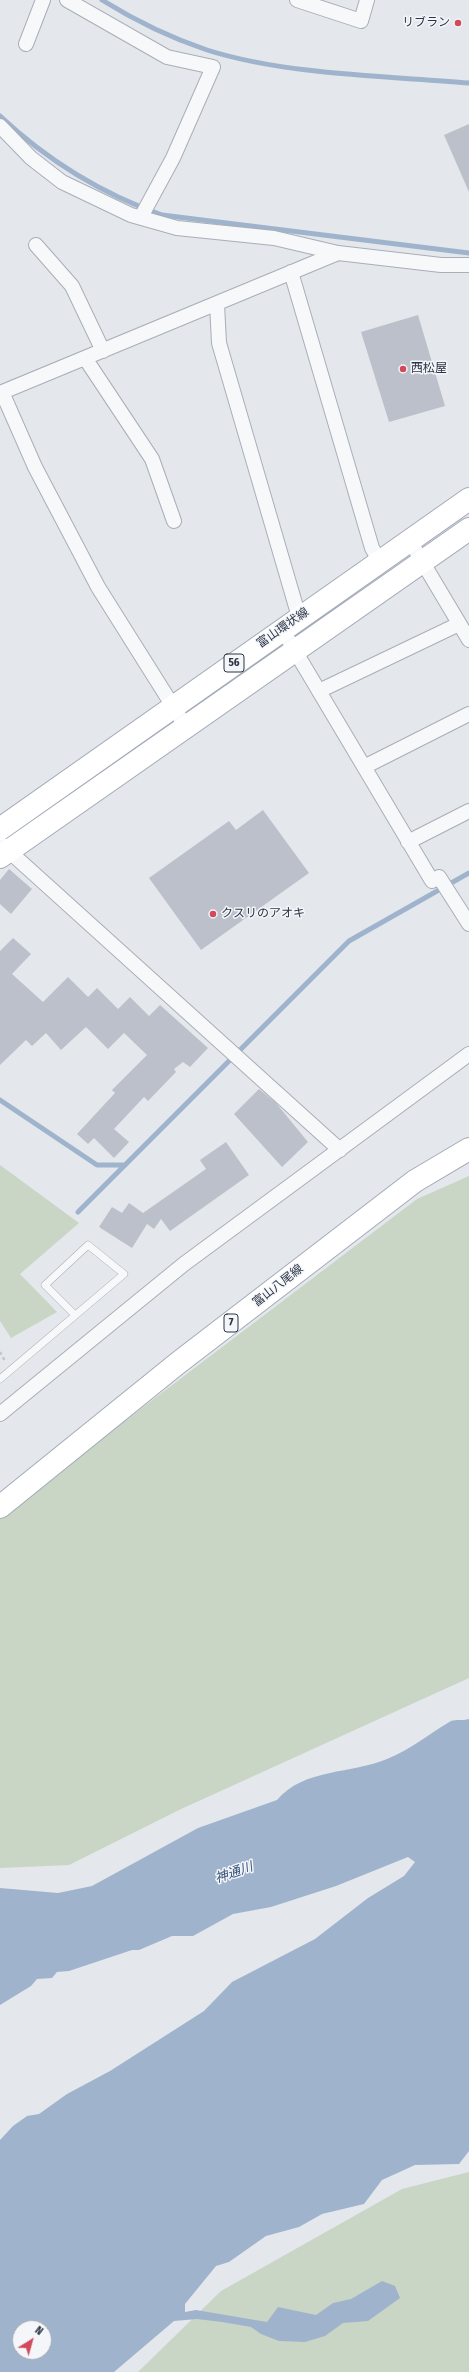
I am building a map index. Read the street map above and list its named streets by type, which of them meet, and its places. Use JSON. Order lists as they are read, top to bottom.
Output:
{
  "streets": {
    "main road": [
      "富山環状線",
      "56",
      "富山八尾線",
      "7"
    ]
  },
  "water": ["神通川"],
  "places": ["リブラン", "西松屋", "クスリのアオキ"],
  "north": "top right"
}
